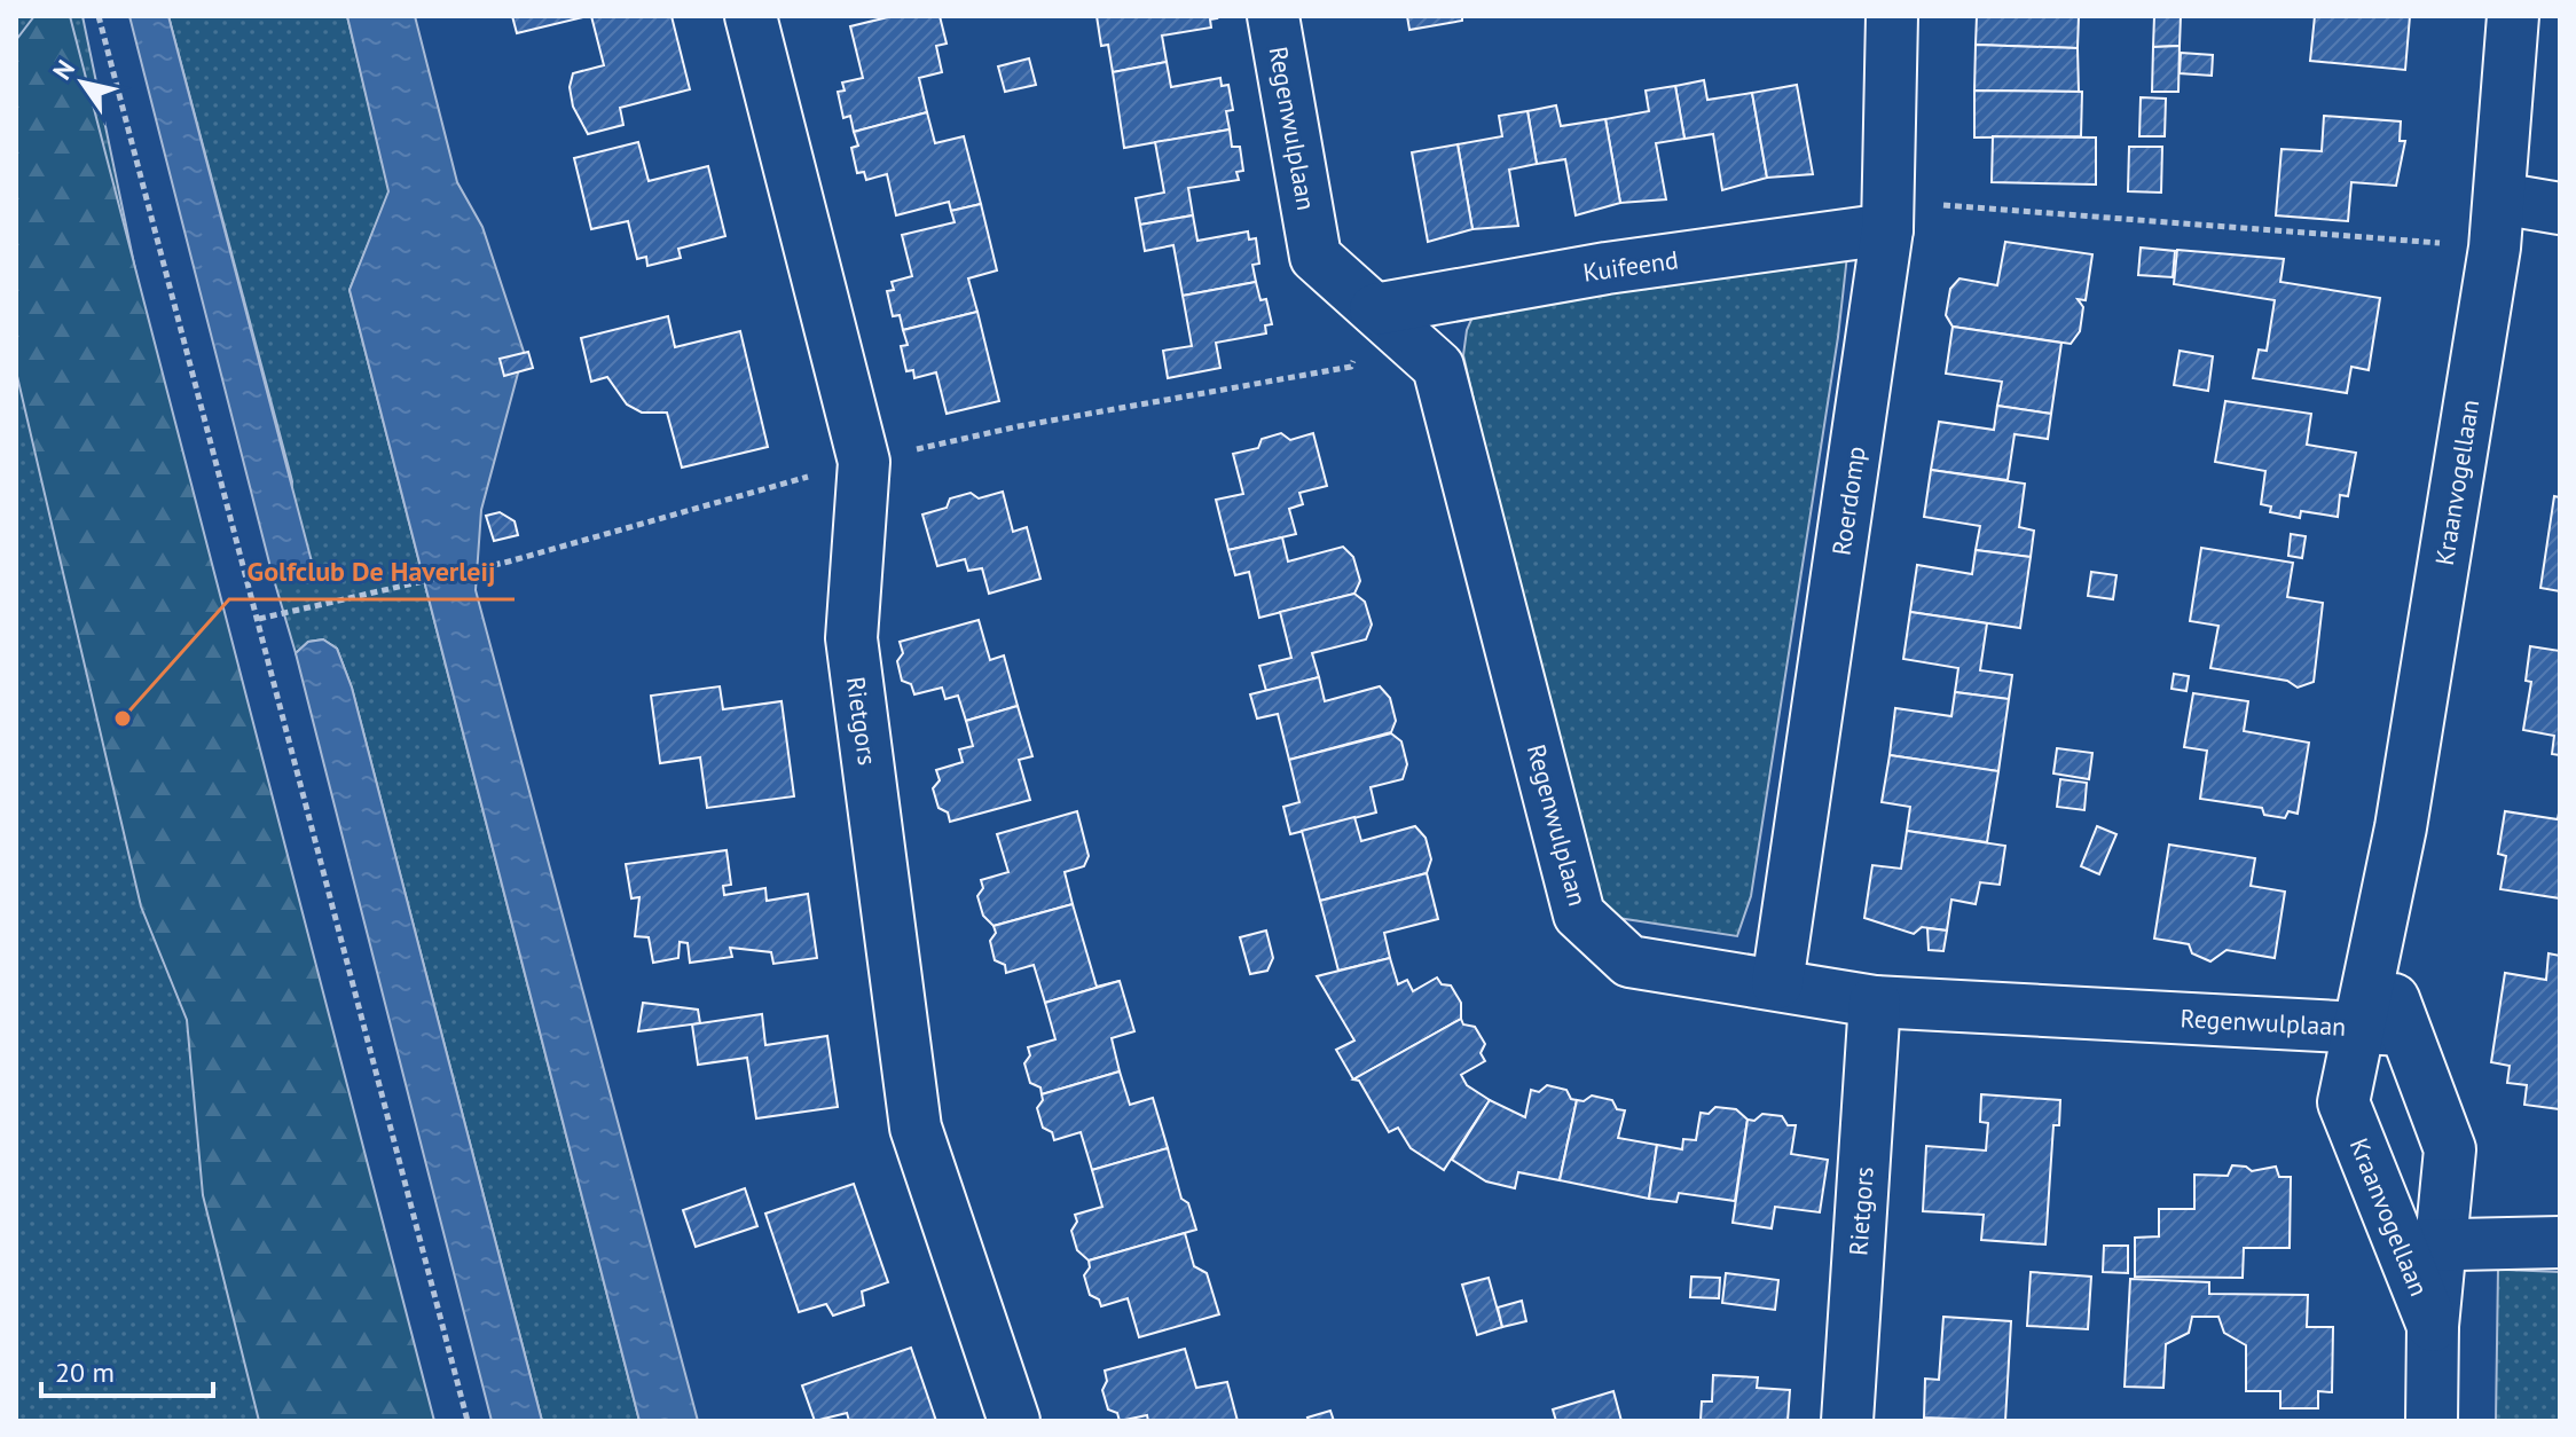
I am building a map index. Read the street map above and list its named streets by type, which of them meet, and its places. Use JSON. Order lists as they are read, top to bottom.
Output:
{
  "streets": {
    "street": [
      "Regenwulplaan",
      "Kuifeend",
      "Kraanvogellaan",
      "Roerdomp",
      "Rietgors"
    ]
  },
  "crossings": [
    ["Regenwulplaan", "Kuifeend"],
    ["Regenwulplaan", "Kraanvogellaan"],
    ["Regenwulplaan", "Roerdomp"],
    ["Regenwulplaan", "Rietgors"],
    ["Kuifeend", "Roerdomp"]
  ],
  "places": ["Golfclub De Haverleij"],
  "scale_bar": "20 m",
  "north": "top left"
}
